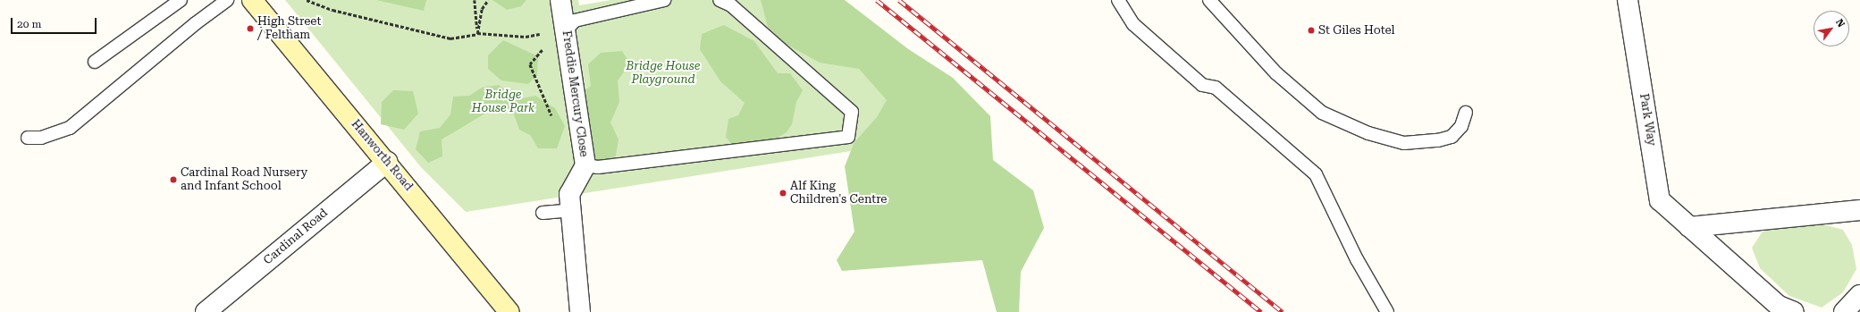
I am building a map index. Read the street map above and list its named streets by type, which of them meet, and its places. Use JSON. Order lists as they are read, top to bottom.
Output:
{
  "streets": {
    "main road": ["Hanworth Road"],
    "street": ["Freddie Mercury Close", "Park Way", "Cardinal Road"]
  },
  "crossings": [
    ["Hanworth Road", "Cardinal Road"]
  ],
  "parks": ["Bridge House Playground", "Bridge House Park"],
  "places": [
    "High Street / Feltham",
    "St Giles Hotel",
    "Cardinal Road Nursery and Infant School",
    "Alf King Children's Centre"
  ],
  "scale_bar": "20 m",
  "north": "top right"
}
